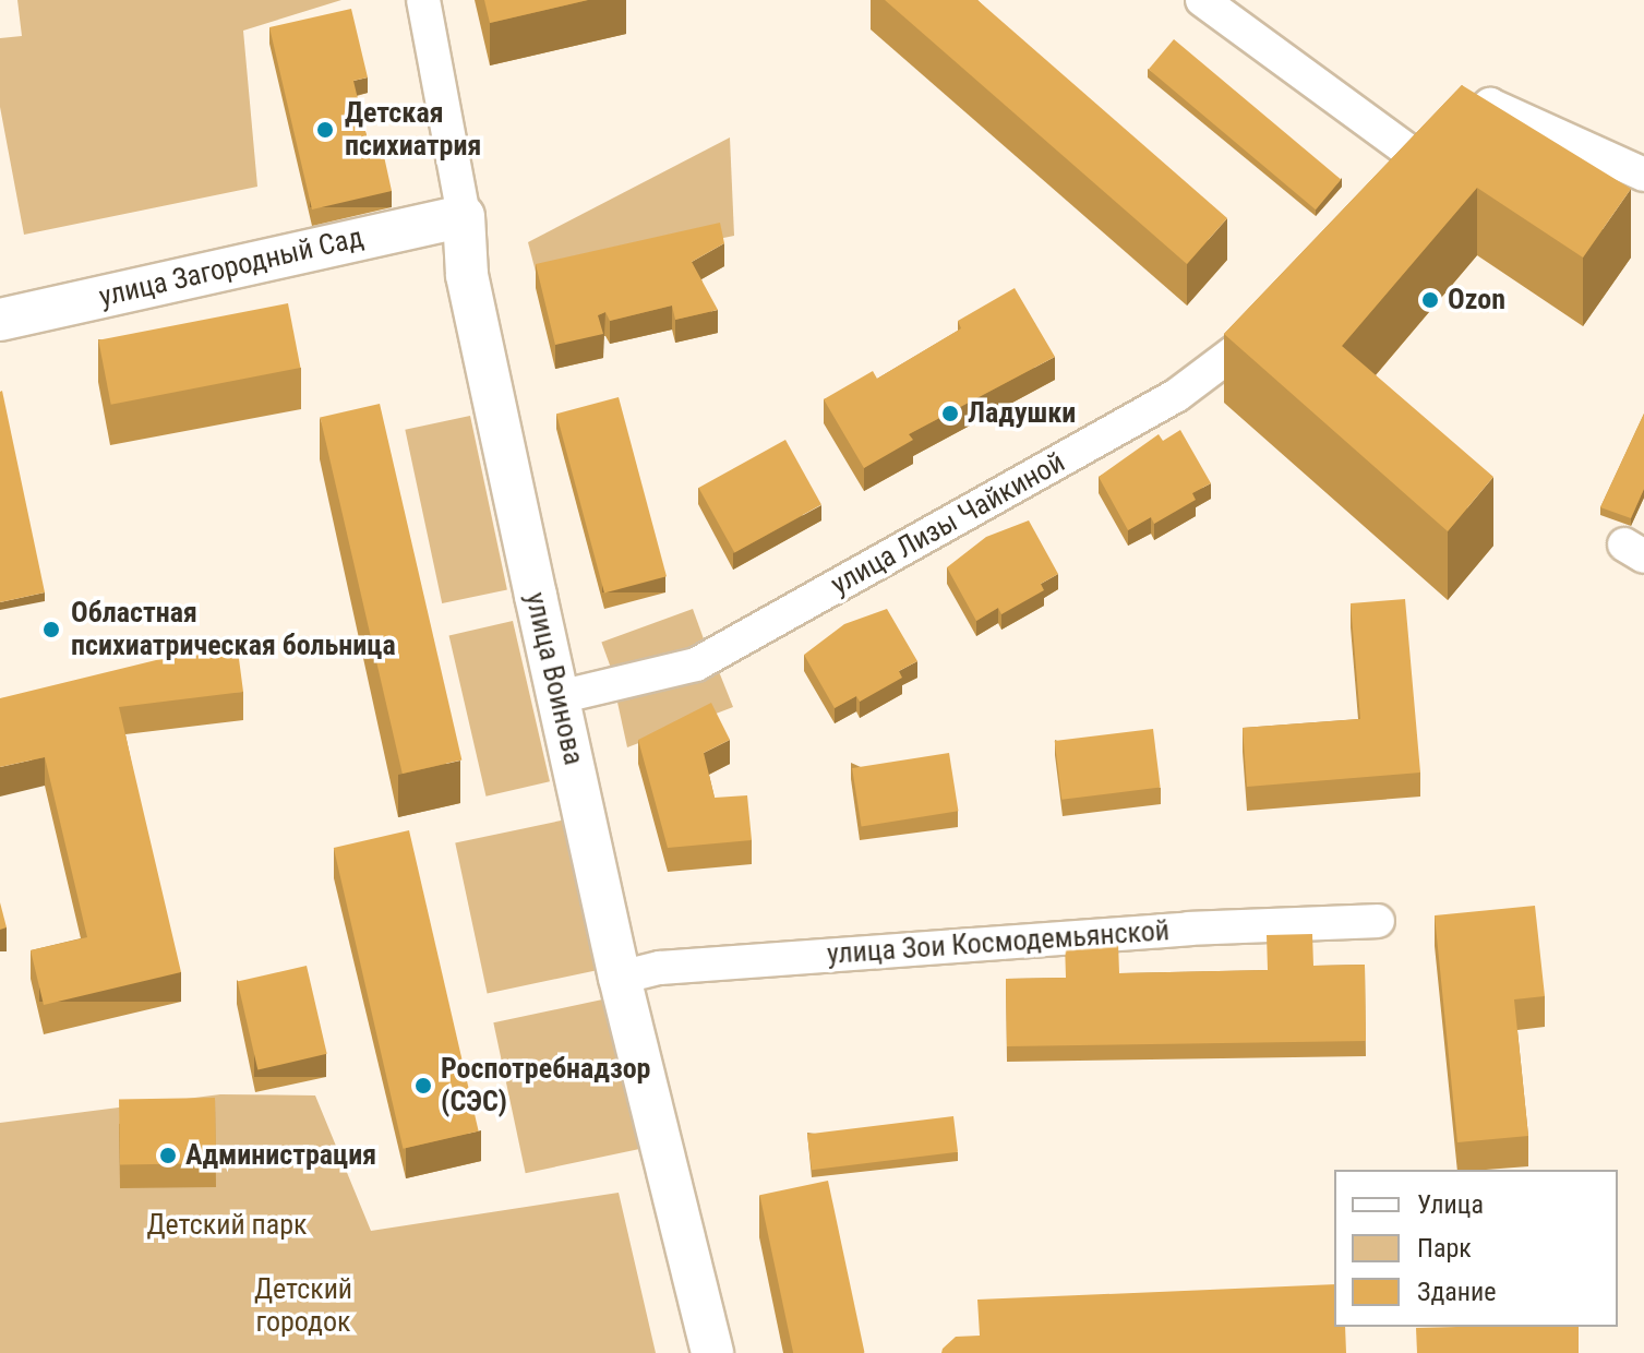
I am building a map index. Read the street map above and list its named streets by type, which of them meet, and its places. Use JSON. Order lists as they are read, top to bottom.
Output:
{
  "streets": {
    "street": [
      "улица Загородный Сад",
      "улица Лизы Чайкиной",
      "улица Воинова",
      "улица Зои Космодемьянской"
    ]
  },
  "crossings": [
    ["улица Загородный Сад", "улица Воинова"],
    ["улица Лизы Чайкиной", "улица Воинова"],
    ["улица Воинова", "улица Зои Космодемьянской"]
  ],
  "parks": ["Детский парк", "Детский городок"],
  "places": [
    "Детская психиатрия",
    "Ozon",
    "Ладушки",
    "Областная психиатрическая больница",
    "Роспотребнадзор (СЭС)",
    "Администрация"
  ],
  "legend": ["Улица", "Парк", "Здание"]
}
